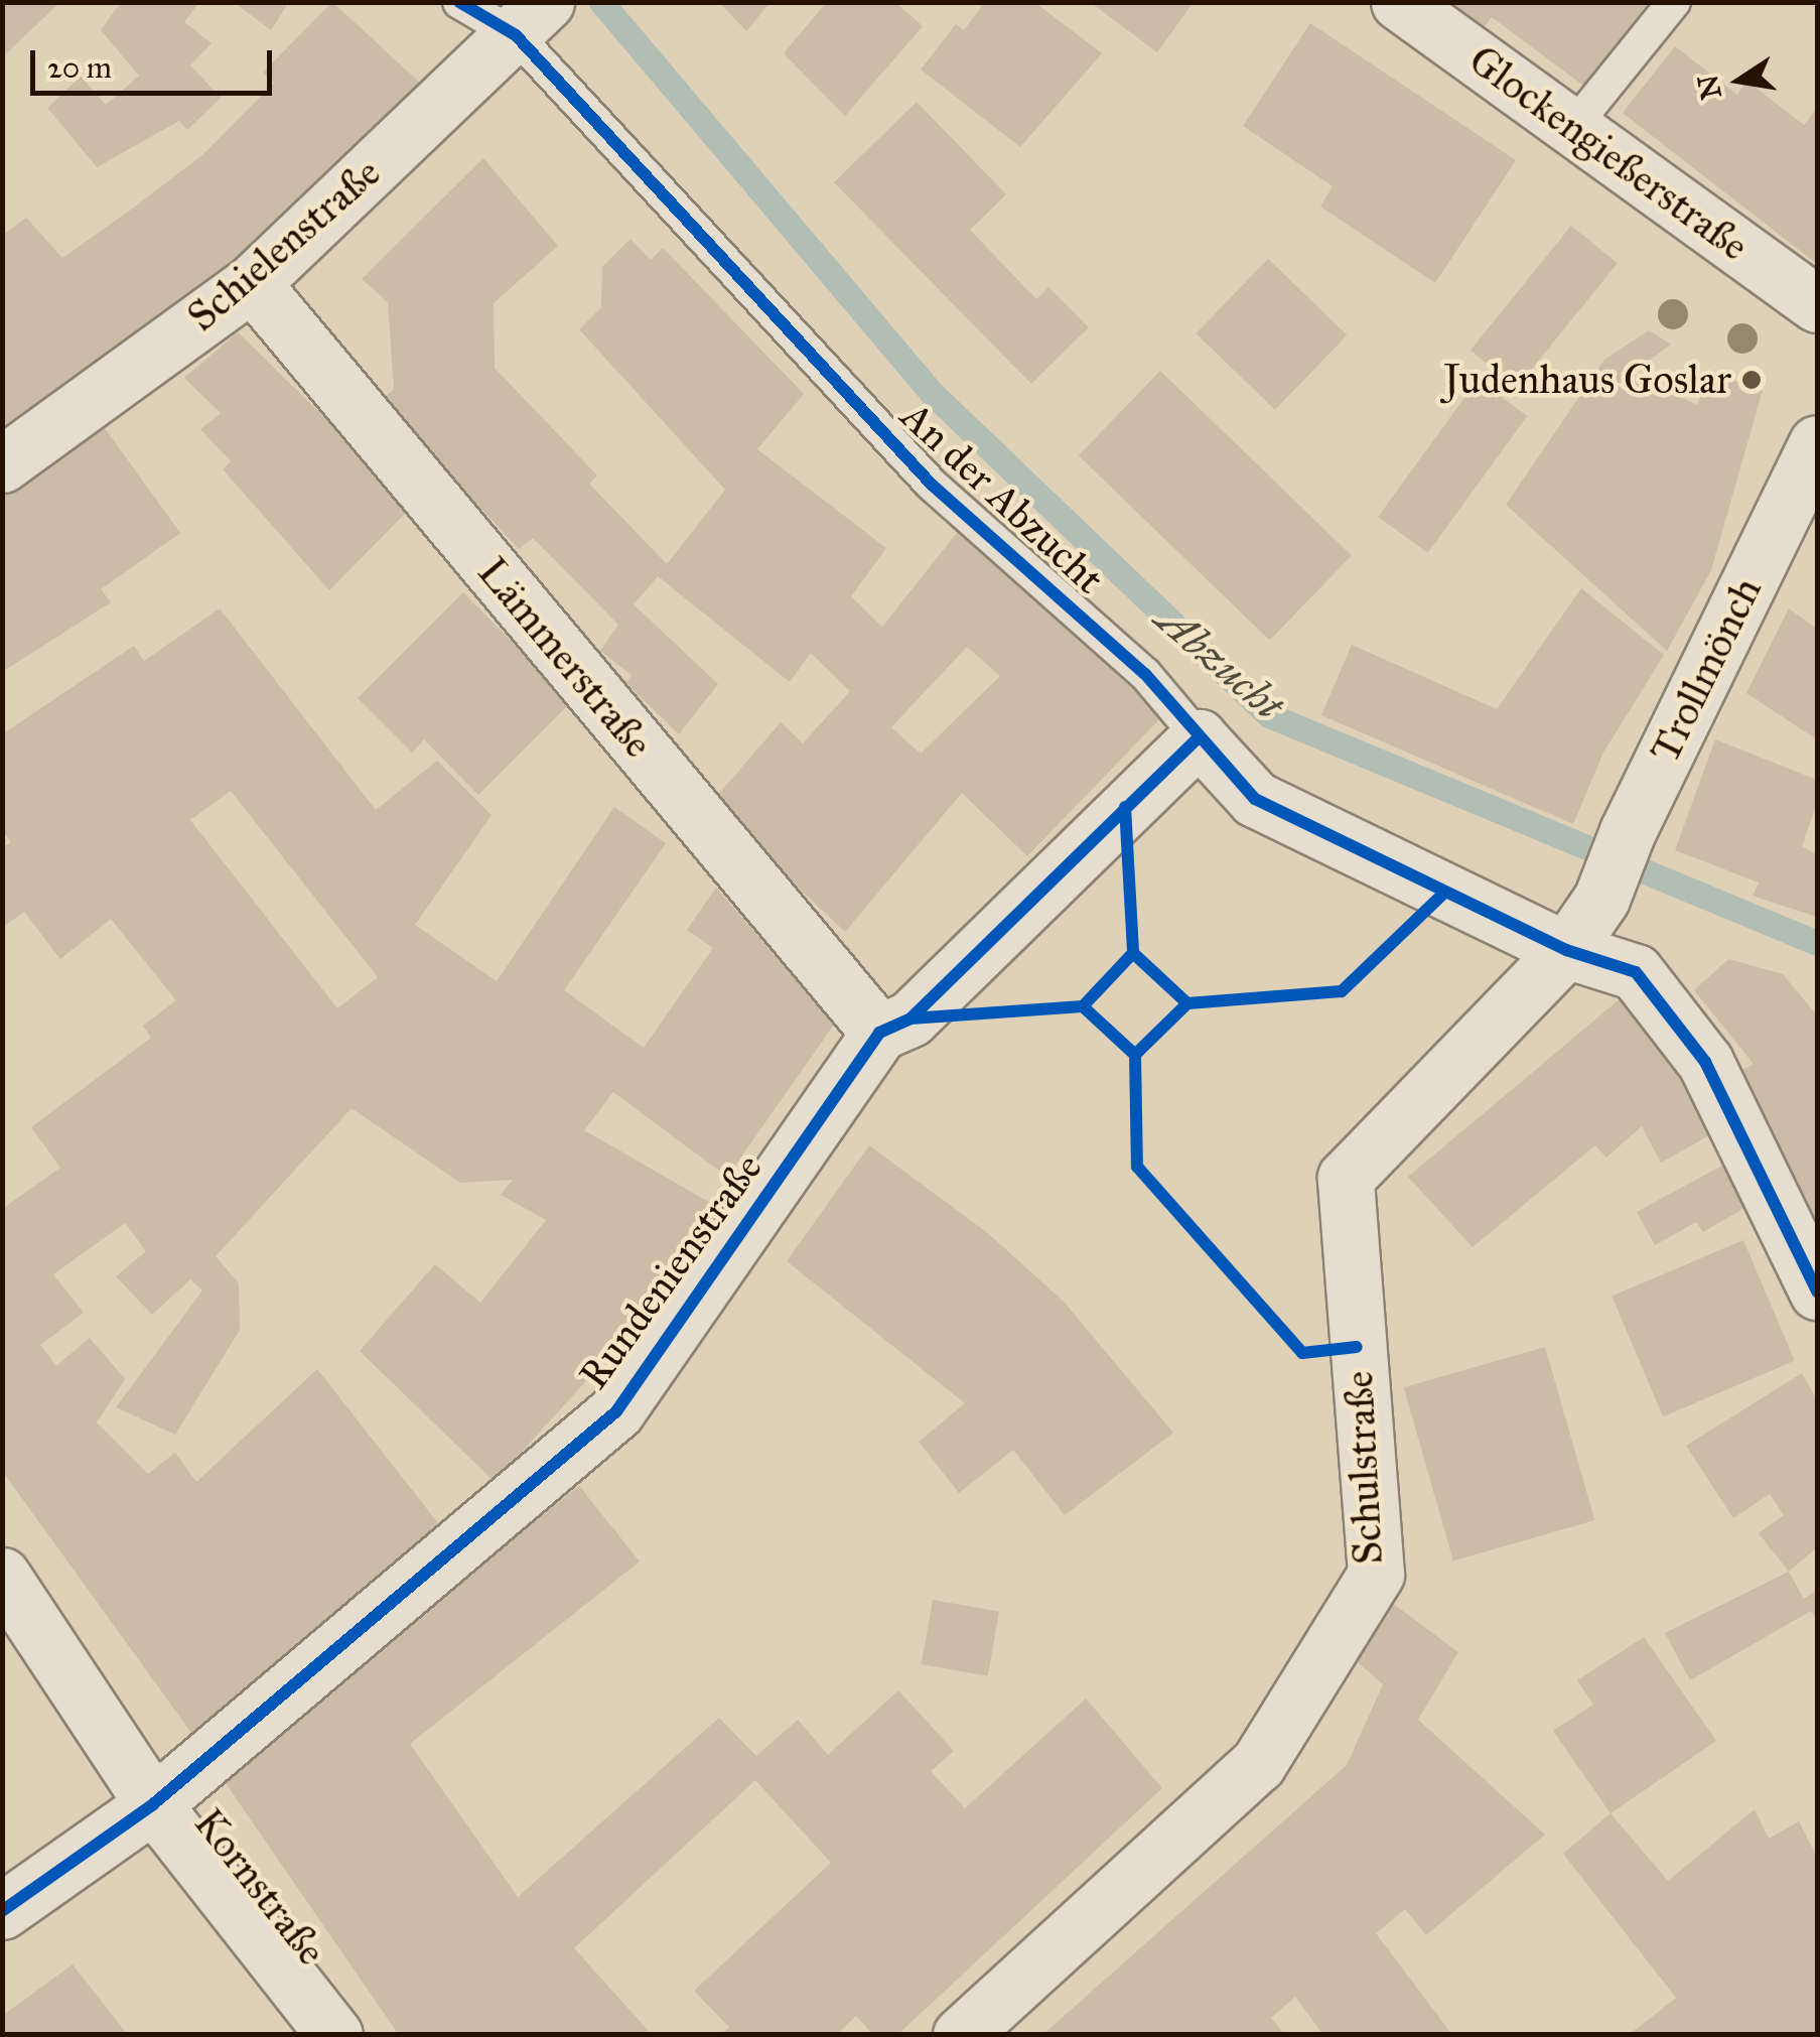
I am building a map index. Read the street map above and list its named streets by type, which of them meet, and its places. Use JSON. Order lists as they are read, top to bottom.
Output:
{
  "streets": {
    "street": [
      "Glockengießerstraße",
      "Schielenstraße",
      "An der Abzucht",
      "Lämmerstraße",
      "Trollmönch",
      "Rundenienstraße",
      "Schulstraße",
      "Kornstraße"
    ]
  },
  "crossings": [
    ["Schielenstraße", "An der Abzucht"],
    ["Schielenstraße", "Lämmerstraße"],
    ["An der Abzucht", "Rundenienstraße"],
    ["An der Abzucht", "Schulstraße"],
    ["Lämmerstraße", "Rundenienstraße"],
    ["Trollmönch", "Schulstraße"],
    ["Rundenienstraße", "Kornstraße"]
  ],
  "water": ["Abzucht"],
  "places": ["Judenhaus Goslar"],
  "scale_bar": "20 m",
  "north": "left"
}
